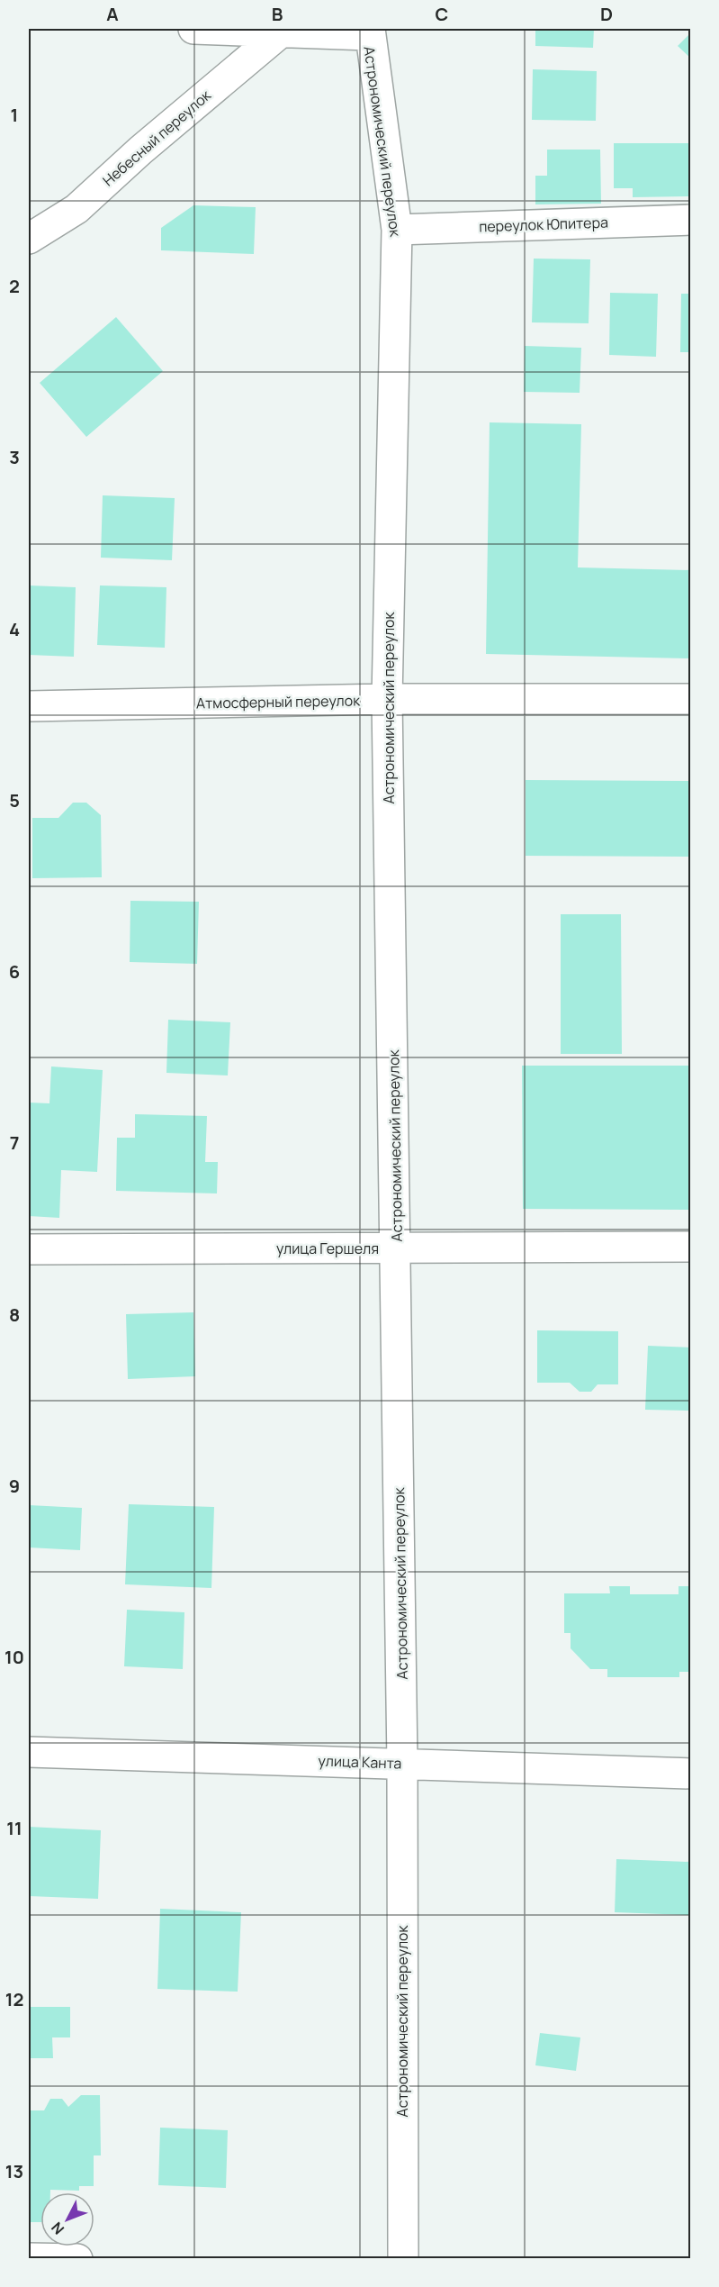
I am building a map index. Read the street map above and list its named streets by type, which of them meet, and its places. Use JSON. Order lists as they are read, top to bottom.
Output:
{
  "streets": {
    "street": [
      "Небесный переулок",
      "Астрономический переулок",
      "переулок Юпитера",
      "Атмосферный переулок",
      "улица Гершеля",
      "улица Канта"
    ]
  },
  "crossings": [
    ["Астрономический переулок", "переулок Юпитера"],
    ["Астрономический переулок", "Атмосферный переулок"],
    ["Астрономический переулок", "улица Гершеля"],
    ["Астрономический переулок", "улица Канта"]
  ],
  "north": "bottom left",
  "grid": {
    "columns": [
      "A",
      "B",
      "C",
      "D"
    ],
    "rows": [
      "1",
      "2",
      "3",
      "4",
      "5",
      "6",
      "7",
      "8",
      "9",
      "10",
      "11",
      "12",
      "13"
    ]
  }
}
